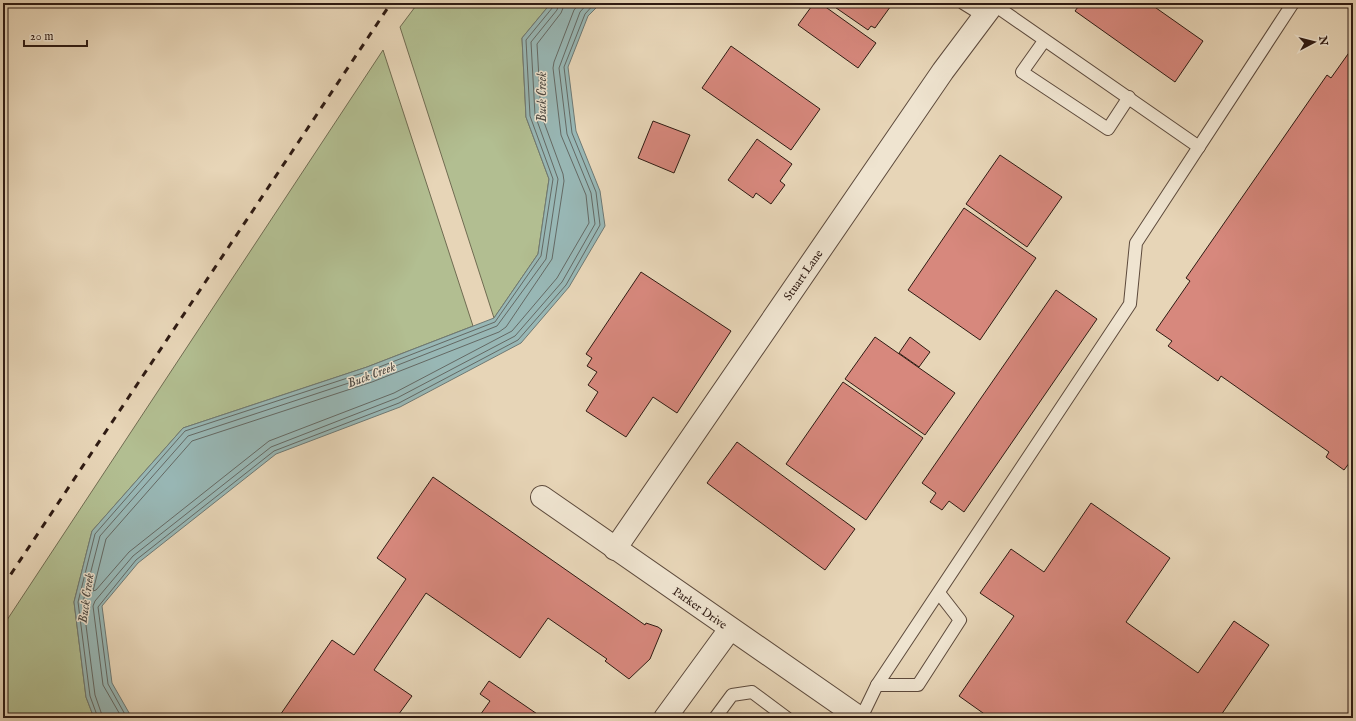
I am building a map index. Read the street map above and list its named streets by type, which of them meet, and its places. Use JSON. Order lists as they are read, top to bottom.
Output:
{
  "streets": {
    "street": ["Stuart Lane", "Parker Drive"]
  },
  "crossings": [
    ["Stuart Lane", "Parker Drive"]
  ],
  "water": ["Buck Creek"],
  "scale_bar": "20 m",
  "north": "right"
}
